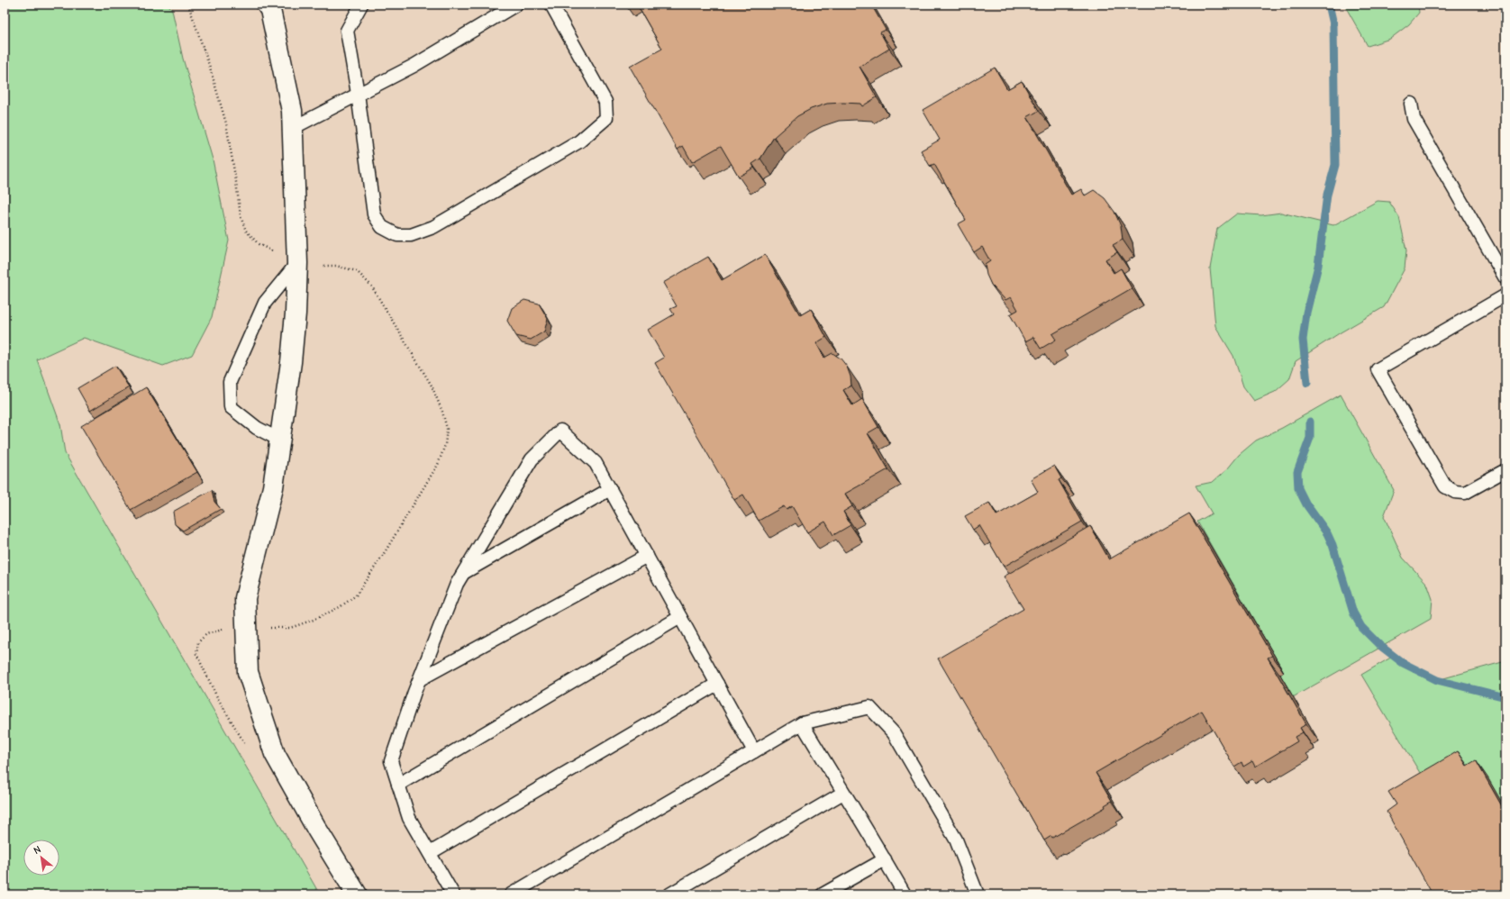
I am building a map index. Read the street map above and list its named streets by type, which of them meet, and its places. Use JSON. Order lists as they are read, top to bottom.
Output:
{
  "north": "top left"
}
